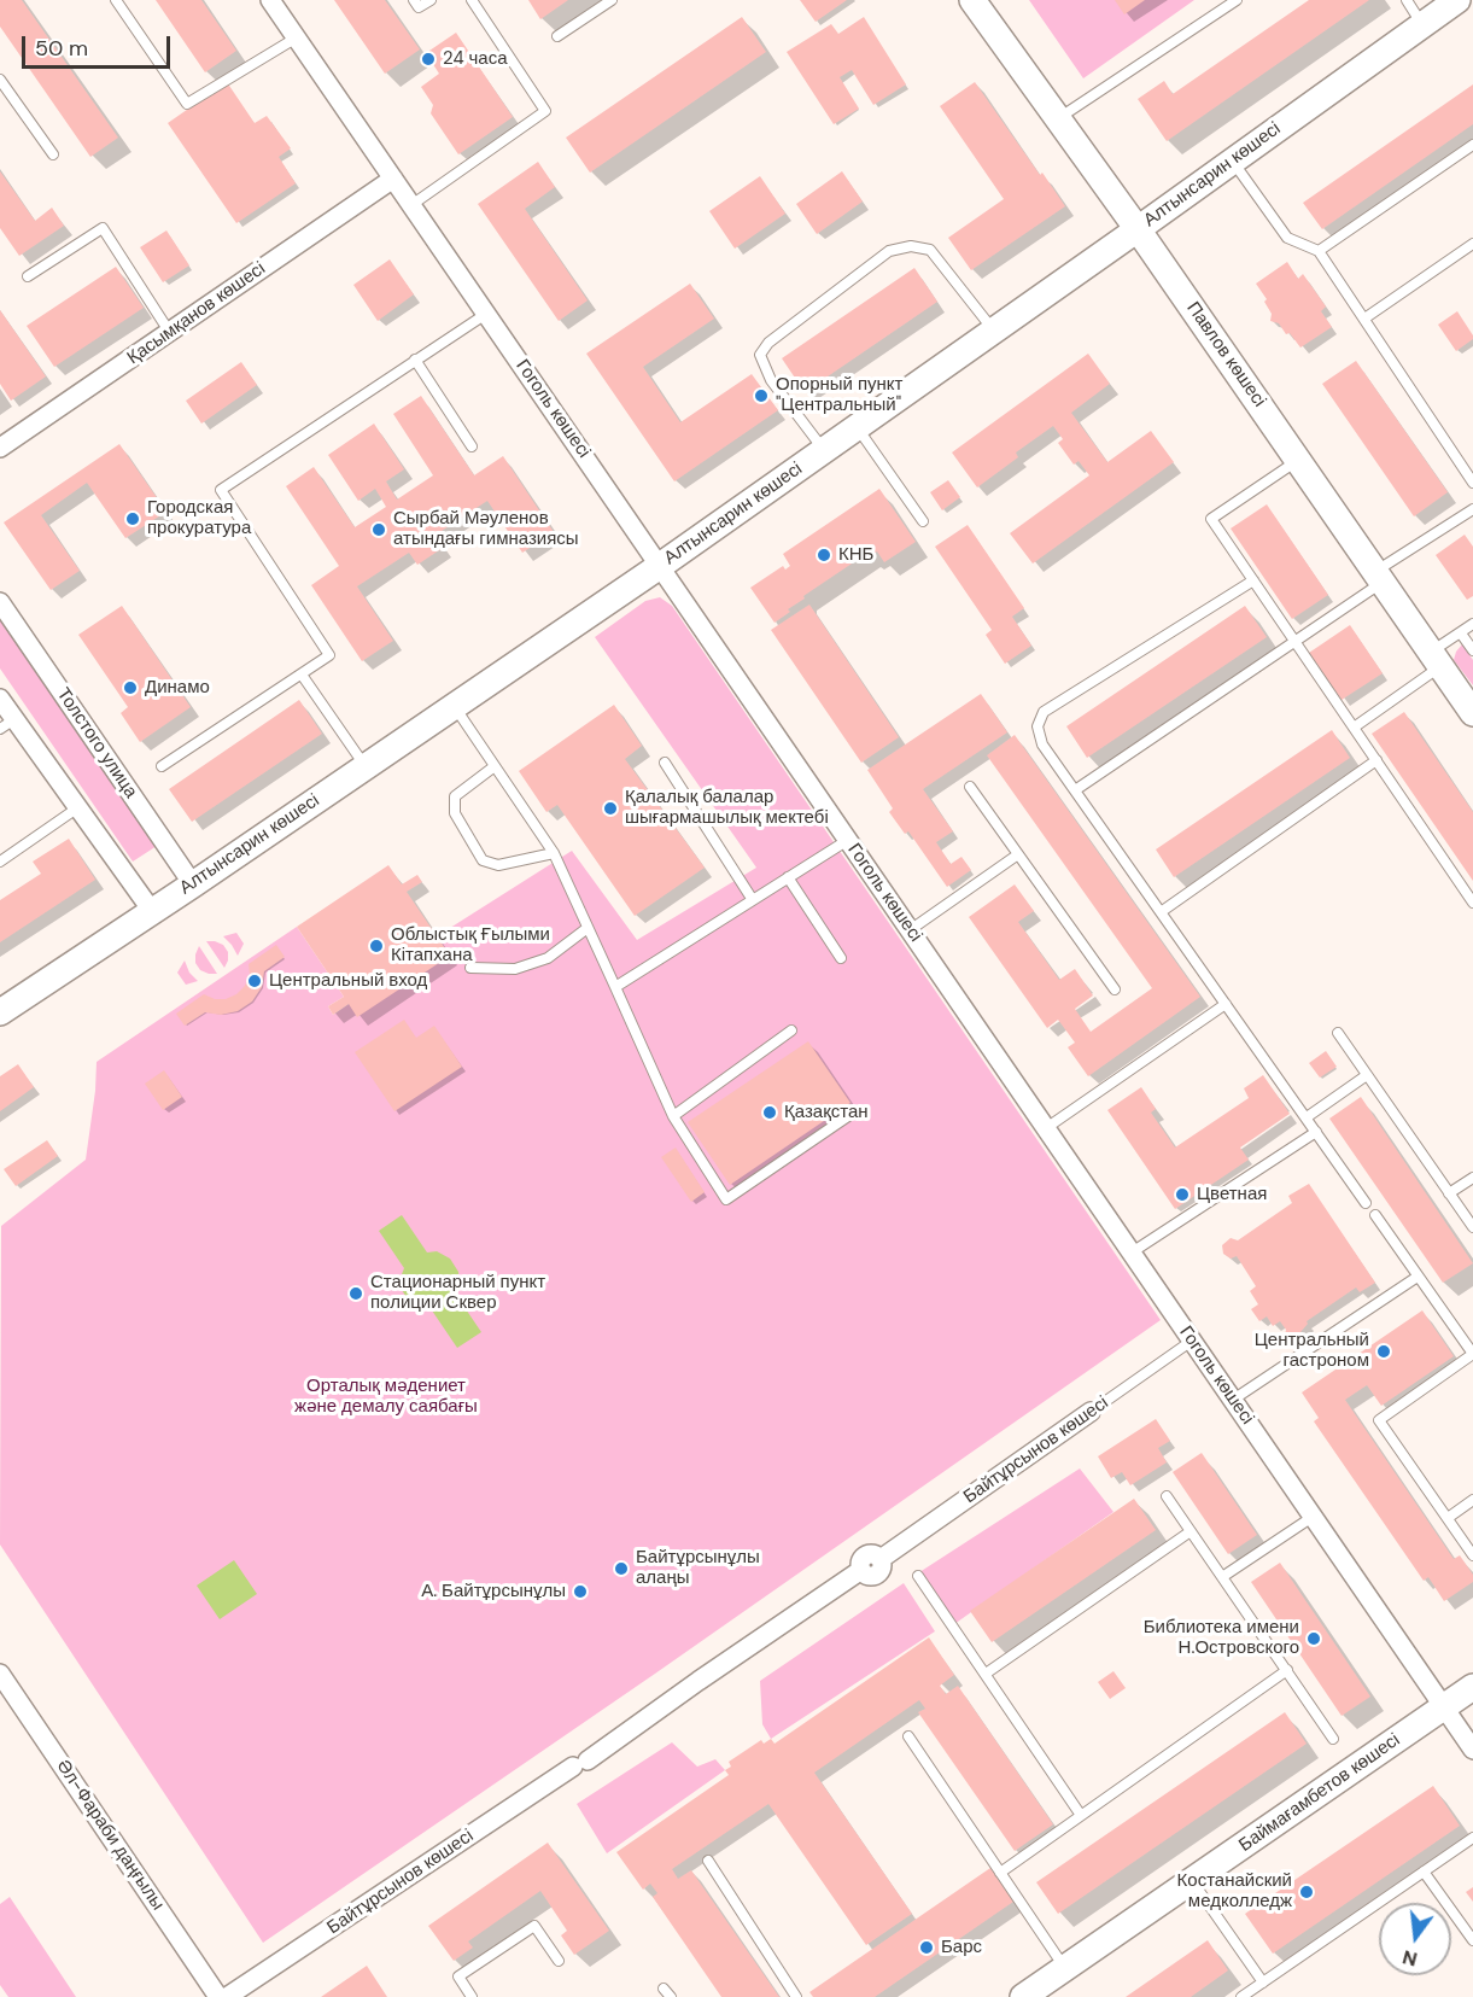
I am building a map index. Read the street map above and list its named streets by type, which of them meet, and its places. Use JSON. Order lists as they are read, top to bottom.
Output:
{
  "streets": {
    "street": [
      "Алтынсарин көшесі",
      "Қасымқанов көшесі",
      "Павлов көшесі",
      "Гоголь көшесі",
      "Толстого улица",
      "Байтұрсынов көшесі",
      "Баймағамбетов көшесі",
      "Әл-Фараби даңғылы"
    ]
  },
  "crossings": [
    ["Алтынсарин көшесі", "Павлов көшесі"],
    ["Алтынсарин көшесі", "Гоголь көшесі"],
    ["Алтынсарин көшесі", "Толстого улица"],
    ["Қасымқанов көшесі", "Гоголь көшесі"],
    ["Гоголь көшесі", "Байтұрсынов көшесі"],
    ["Гоголь көшесі", "Баймағамбетов көшесі"]
  ],
  "parks": ["Орталық мәдениет және демалу саябағы"],
  "places": [
    "24 часа",
    "Опорный пункт \"Центральный\"",
    "Городская прокуратура",
    "Сырбай Мәуленов атындағы гимназиясы",
    "КНБ",
    "Динамо",
    "Қалалық балалар шығармашылық мектебі",
    "Облыстық Ғылыми Кітапхана",
    "Центральный вход",
    "Қазақстан",
    "Цветная",
    "Стационарный пункт полиции Сквер",
    "Центральный гастроном",
    "Байтұрсынұлы алаңы",
    "А. Байтұрсынұлы",
    "Библиотека имени Н.Островского",
    "Костанайский медколледж",
    "Барс"
  ],
  "scale_bar": "50 m",
  "north": "bottom"
}
